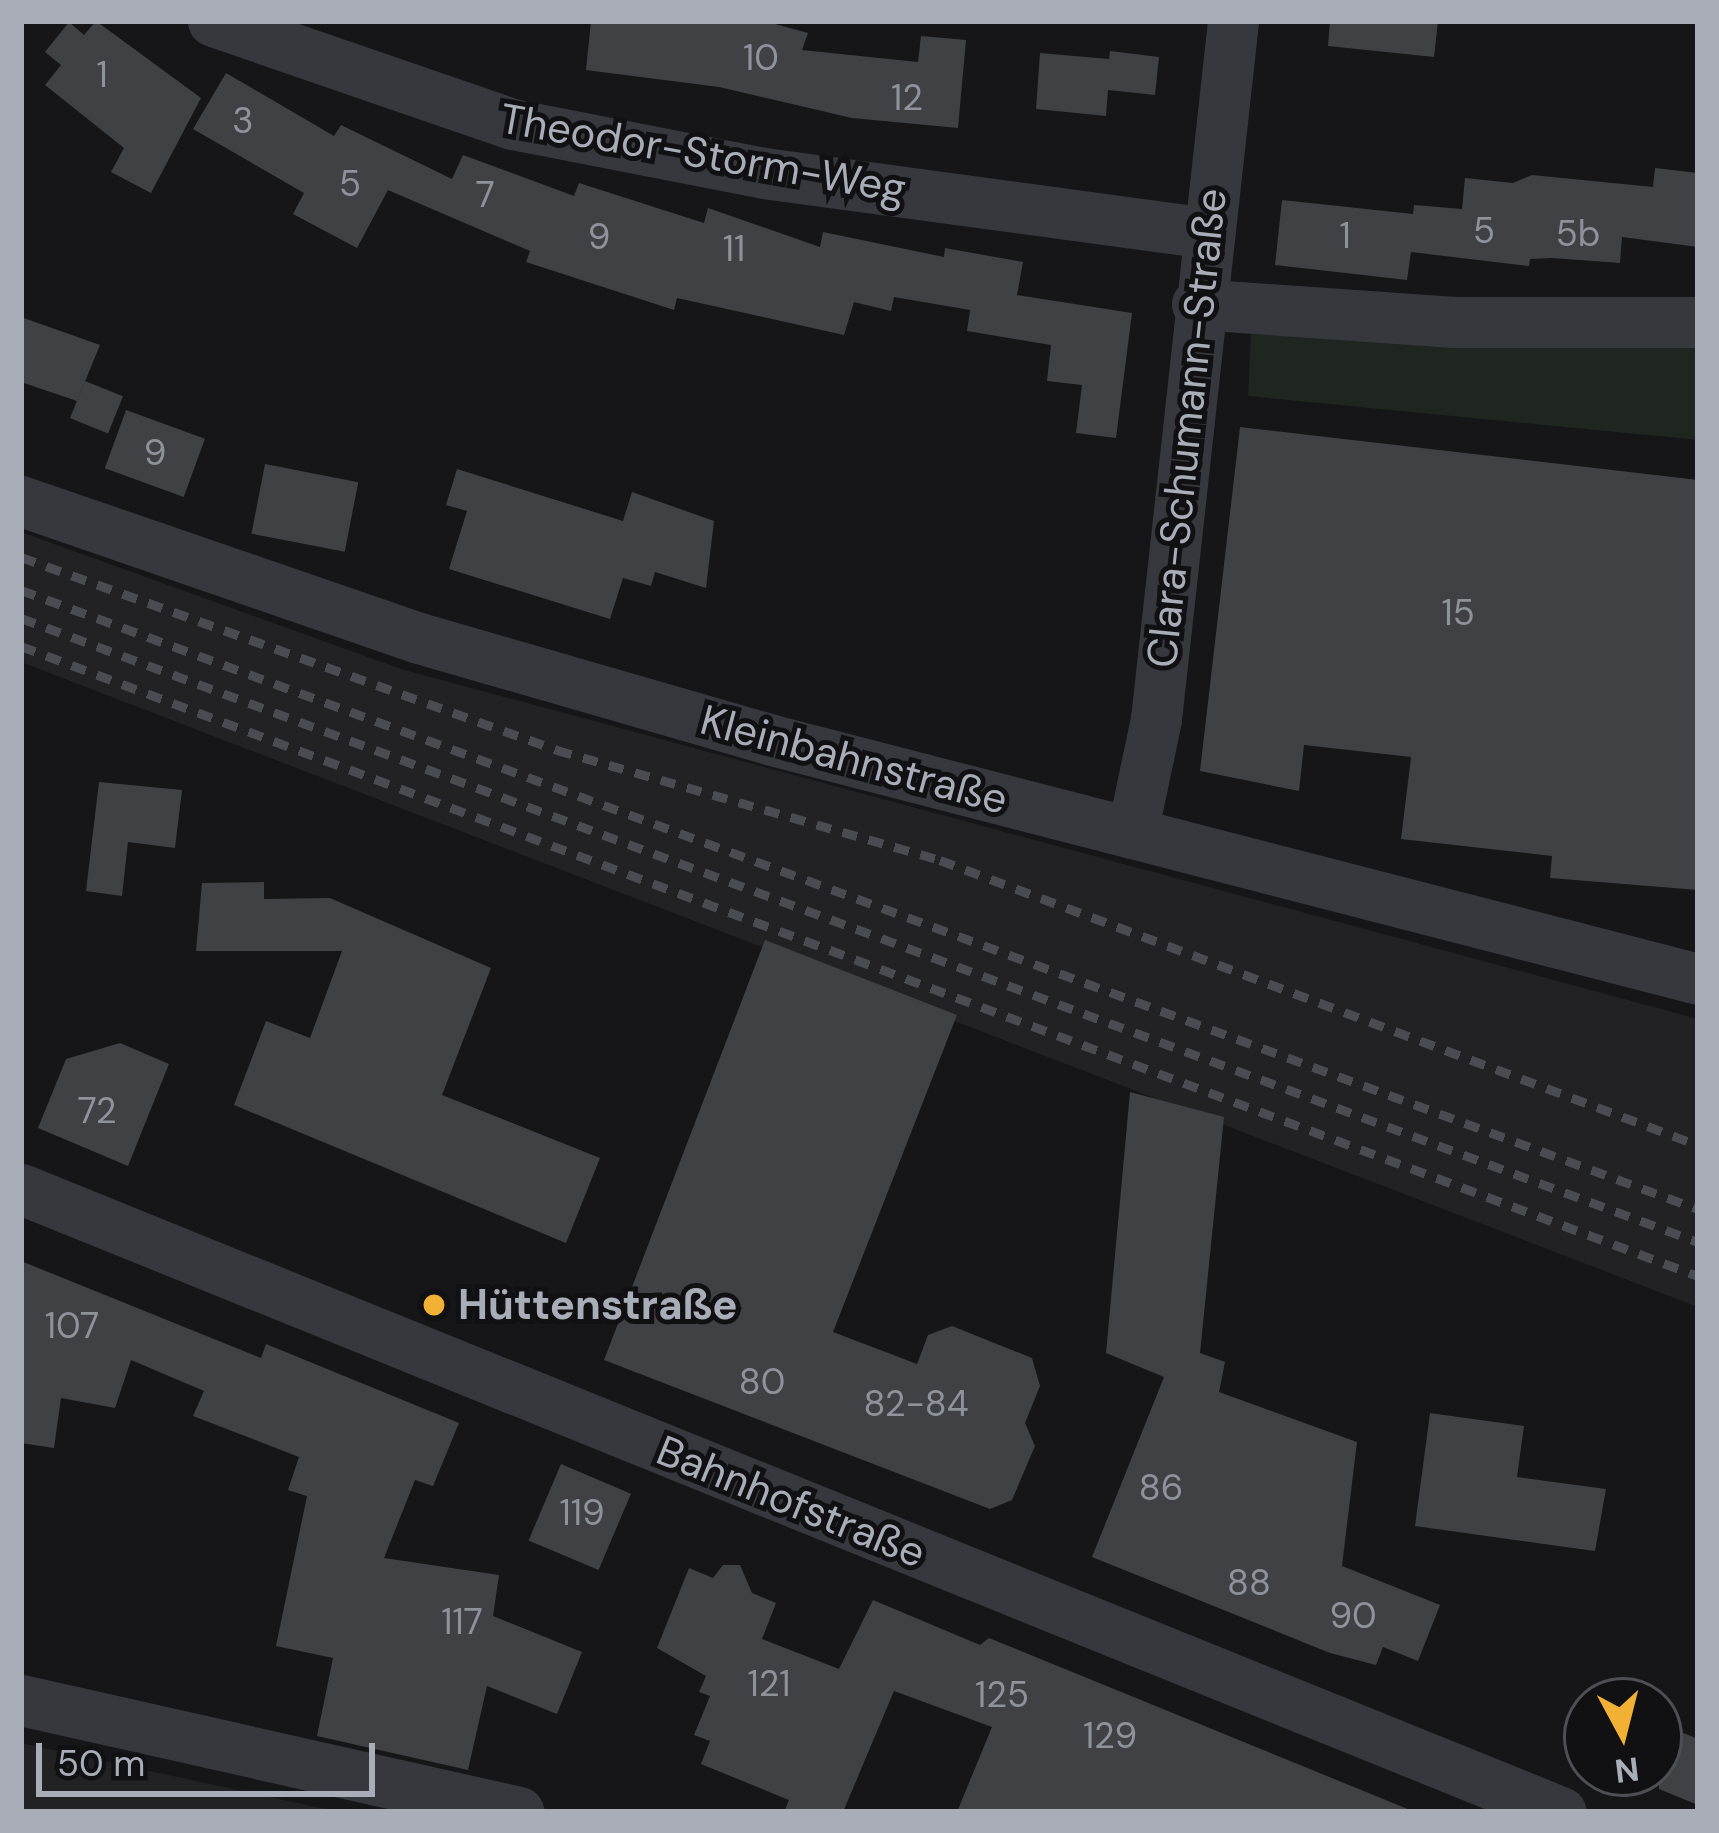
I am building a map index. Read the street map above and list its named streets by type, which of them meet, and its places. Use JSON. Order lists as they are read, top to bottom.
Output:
{
  "streets": {
    "street": [
      "Theodor-Storm-Weg",
      "Clara-Schumann-Straße",
      "Kleinbahnstraße",
      "Bahnhofstraße"
    ]
  },
  "crossings": [
    ["Theodor-Storm-Weg", "Clara-Schumann-Straße"],
    ["Clara-Schumann-Straße", "Kleinbahnstraße"]
  ],
  "places": ["Hüttenstraße"],
  "house_numbers": [
    "10",
    "1",
    "12",
    "3",
    "5",
    "7",
    "5",
    "5b",
    "1",
    "9",
    "11",
    "9",
    "15",
    "72",
    "107",
    "80",
    "82-84",
    "86",
    "119",
    "88",
    "90",
    "117",
    "121",
    "125",
    "129"
  ],
  "scale_bar": "50 m",
  "north": "bottom"
}
